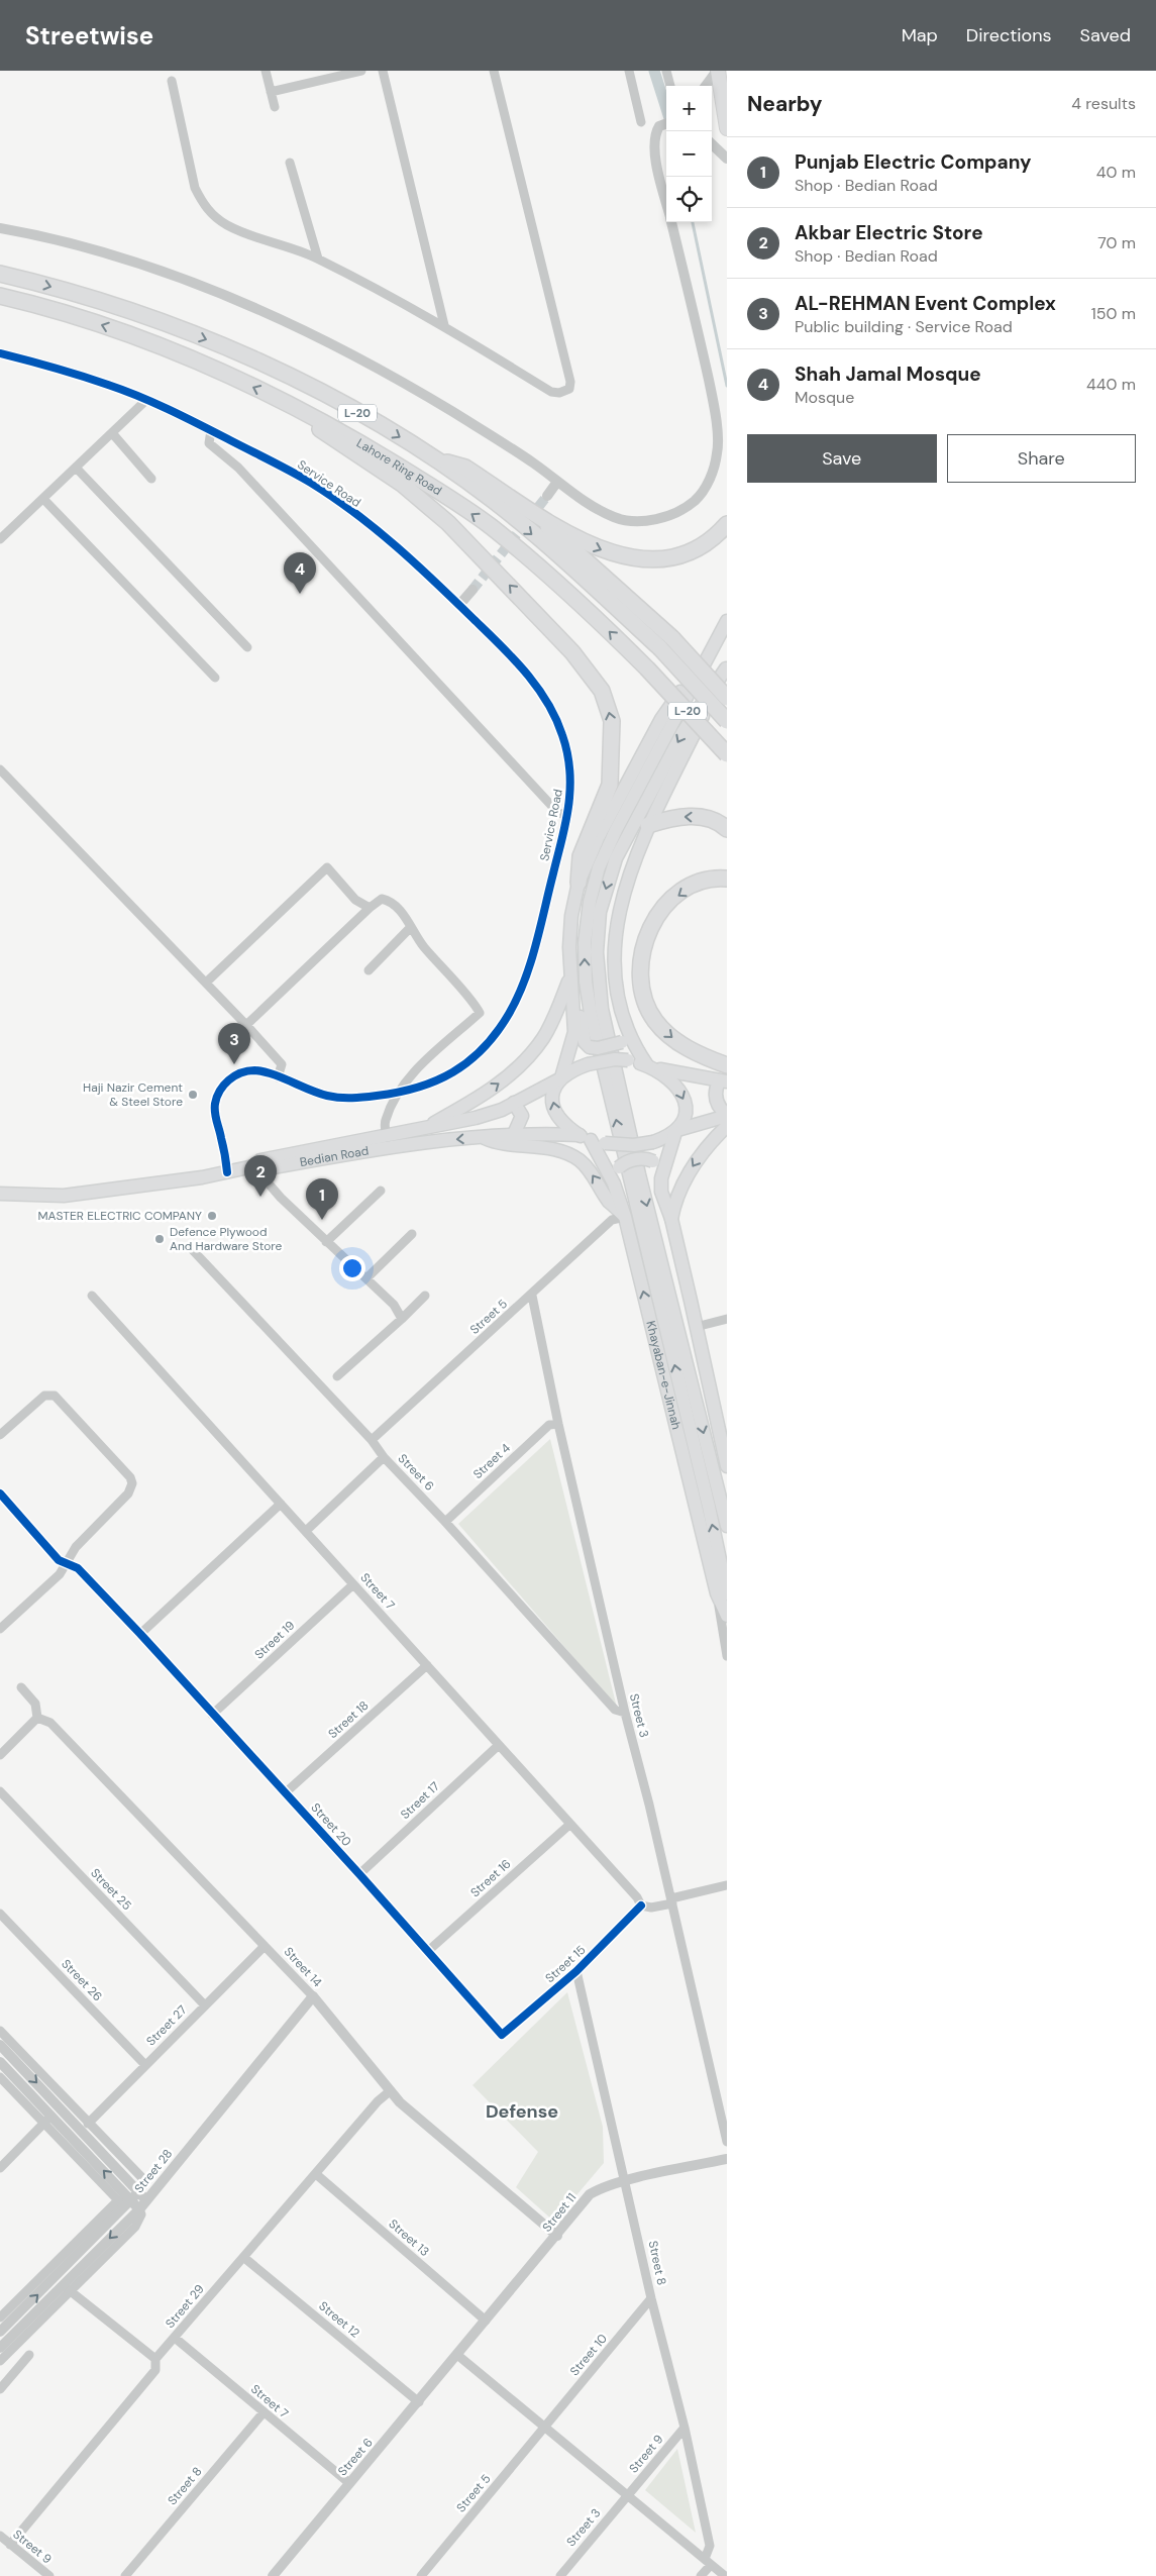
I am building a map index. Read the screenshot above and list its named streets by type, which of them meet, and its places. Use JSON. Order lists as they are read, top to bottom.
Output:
{
  "streets": {
    "highway": ["L-20", "Lahore Ring Road"],
    "main road": ["Bedian Road", "Khayaban-e-Jinnah"],
    "street": [
      "Service Road",
      "Street 5",
      "Street 4",
      "Street 6",
      "Street 7",
      "Street 19",
      "Street 3",
      "Street 18",
      "Street 17",
      "Street 20",
      "Street 16",
      "Street 25",
      "Street 15",
      "Street 14",
      "Street 26",
      "Street 27",
      "Street 28",
      "Street 11",
      "Street 13",
      "Street 8",
      "Street 29",
      "Street 12",
      "Street 10",
      "Street 9"
    ]
  },
  "crossings": [
    ["Service Road", "Bedian Road"],
    ["Bedian Road", "Khayaban-e-Jinnah"],
    ["Street 5", "Khayaban-e-Jinnah"],
    ["Street 5", "Street 6"],
    ["Street 5", "Street 3"],
    ["Street 5", "Street 10"],
    ["Street 4", "Street 6"],
    ["Street 4", "Street 3"],
    ["Street 6", "Street 7"],
    ["Street 6", "Street 3"],
    ["Street 6", "Street 11"],
    ["Street 6", "Street 12"],
    ["Street 7", "Street 19"],
    ["Street 7", "Street 18"],
    ["Street 7", "Street 17"],
    ["Street 7", "Street 16"],
    ["Street 7", "Street 15"],
    ["Street 7", "Street 8"],
    ["Street 7", "Street 29"],
    ["Street 19", "Street 20"],
    ["Street 3", "Street 9"],
    ["Street 18", "Street 20"],
    ["Street 17", "Street 20"],
    ["Street 20", "Street 16"],
    ["Street 20", "Street 15"],
    ["Street 25", "Street 27"],
    ["Street 15", "Street 8"],
    ["Street 14", "Street 27"],
    ["Street 14", "Street 28"],
    ["Street 14", "Street 11"],
    ["Street 14", "Street 29"],
    ["Street 26", "Street 27"],
    ["Street 11", "Street 13"],
    ["Street 11", "Street 8"],
    ["Street 13", "Street 29"],
    ["Street 8", "Street 10"],
    ["Street 8", "Street 9"],
    ["Street 29", "Street 12"],
    ["Street 29", "Street 9"]
  ],
  "districts": ["Defense"],
  "places": ["Haji Nazir Cement & Steel Store", "MASTER ELECTRIC COMPANY", "Defence Plywood And Hardware Store"],
  "page": {
    "header": "Streetwise",
    "nav": ["Map", "Directions", "Saved"],
    "heading": ["Nearby", "4 results"],
    "map_buttons": ["+", "−"],
    "list": [
      {
        "mark": "1",
        "name": "Punjab Electric Company",
        "note": "Shop · Bedian Road",
        "value": "40 m"
      },
      {
        "mark": "2",
        "name": "Akbar Electric Store",
        "note": "Shop · Bedian Road",
        "value": "70 m"
      },
      {
        "mark": "3",
        "name": "AL-REHMAN Event Complex",
        "note": "Public building · Service Road",
        "value": "150 m"
      },
      {
        "mark": "4",
        "name": "Shah Jamal Mosque",
        "note": "Mosque",
        "value": "440 m"
      }
    ],
    "buttons": ["Save", "Share"],
    "pins": [
      "4",
      "3",
      "2",
      "1"
    ]
  }
}
